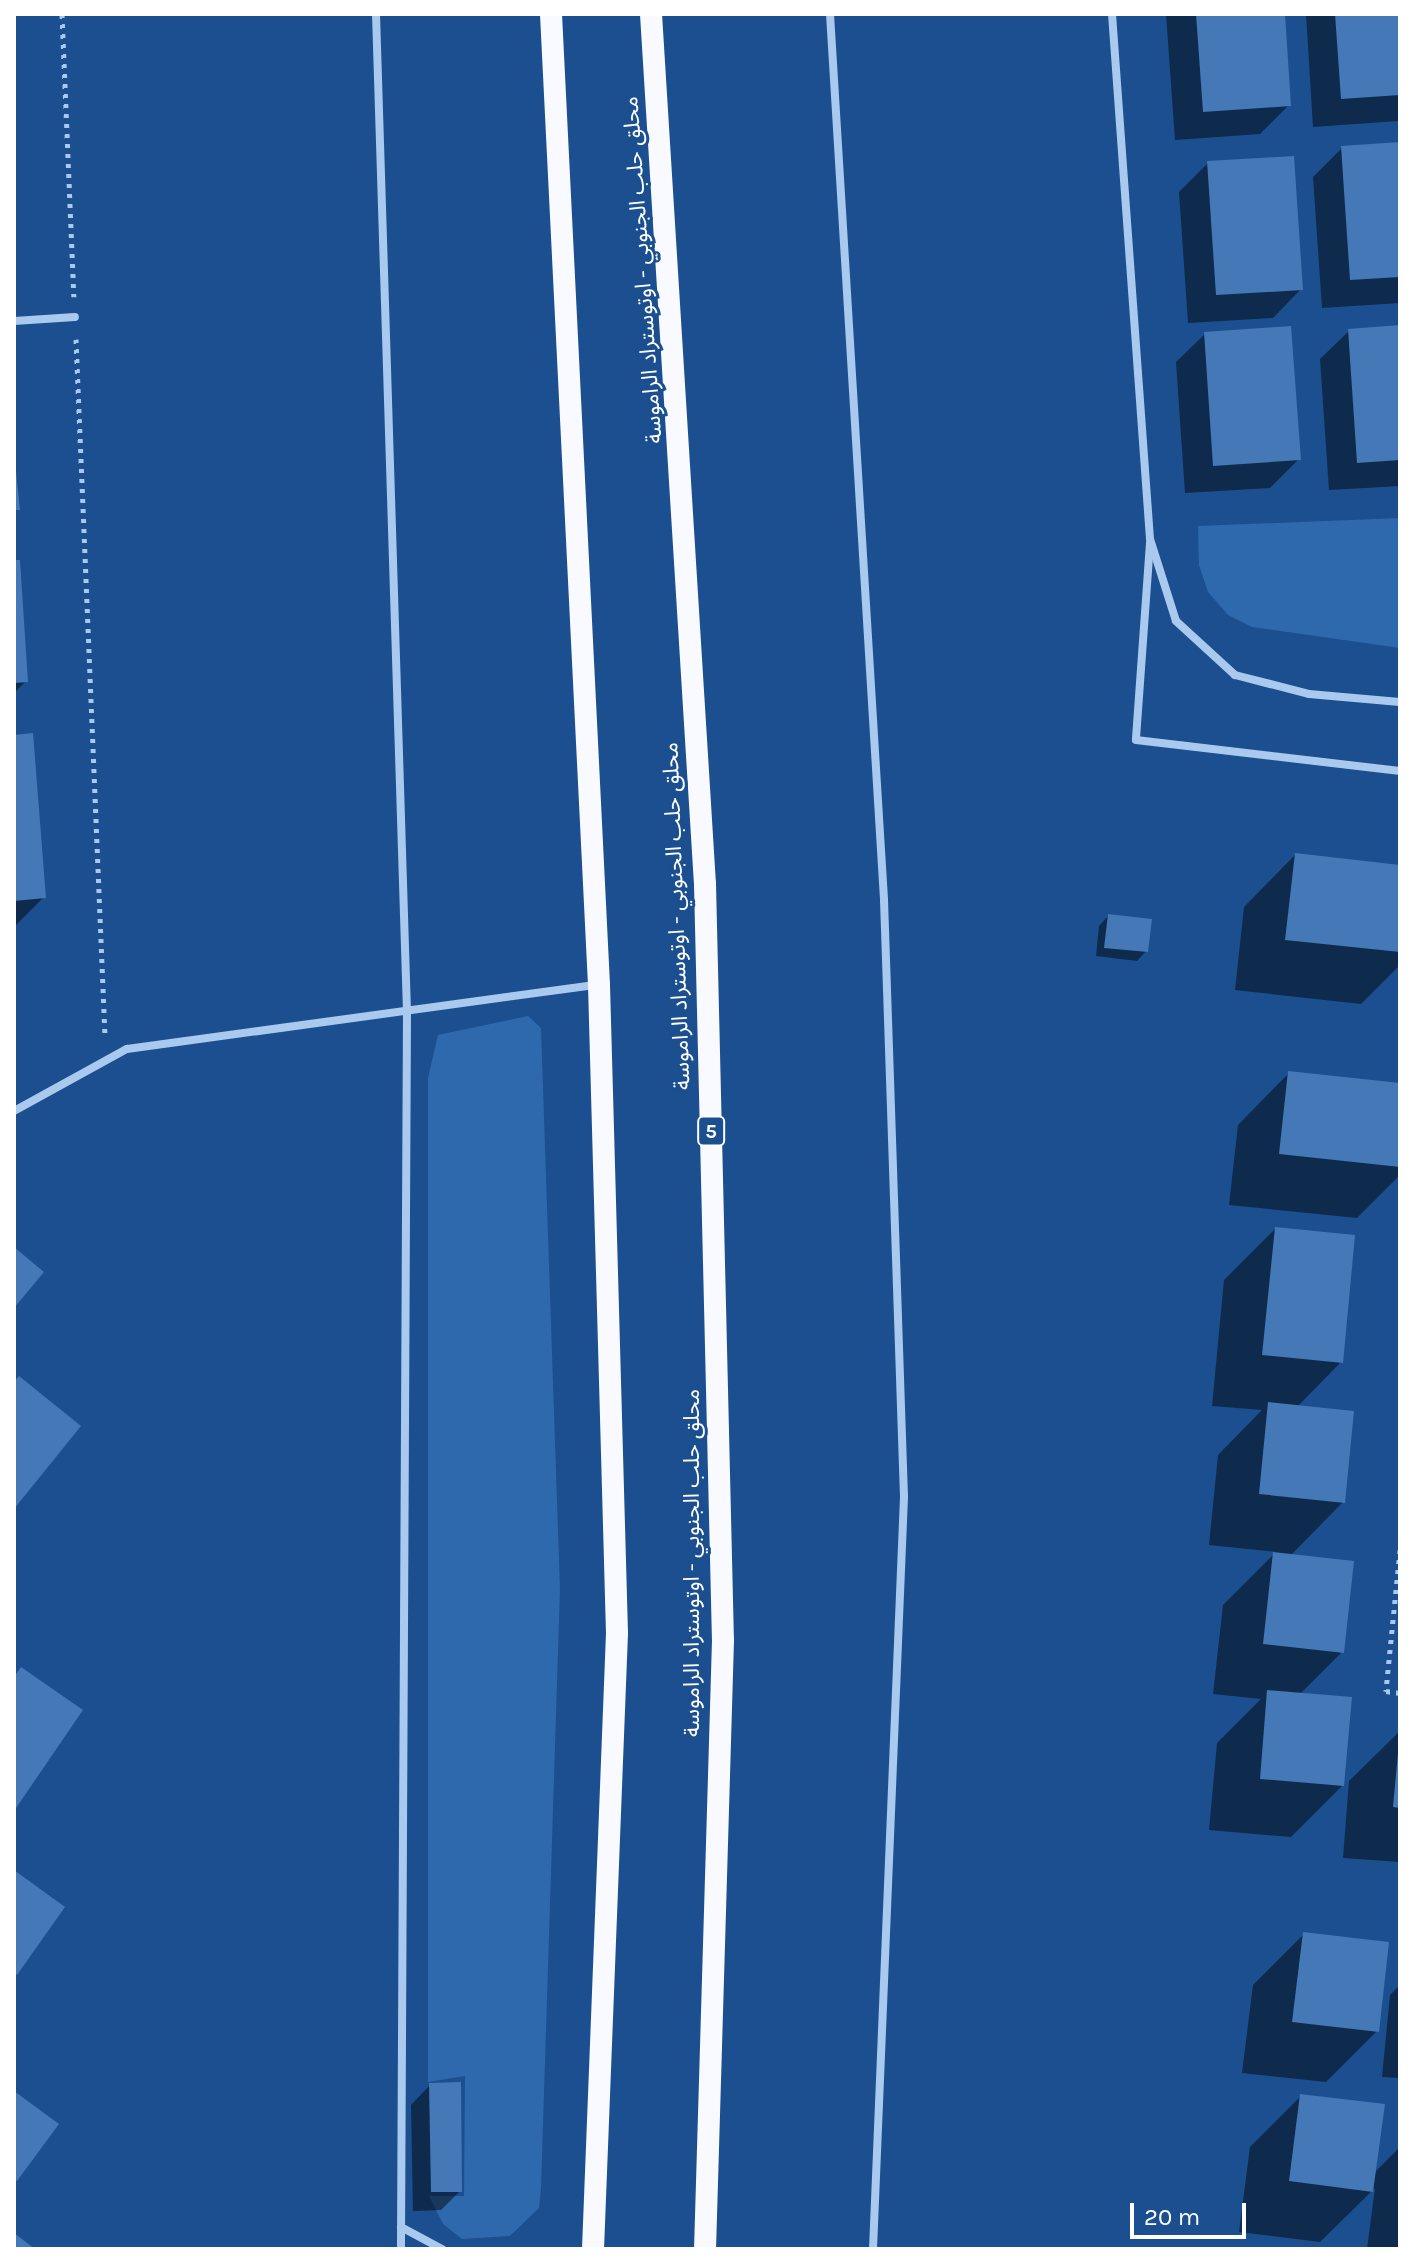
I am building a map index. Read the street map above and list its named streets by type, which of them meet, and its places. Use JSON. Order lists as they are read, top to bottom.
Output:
{
  "streets": {
    "highway": ["محلق حلب الجنوبي - اوتوستراد الراموسة", "5"]
  },
  "scale_bar": "20 m"
}
